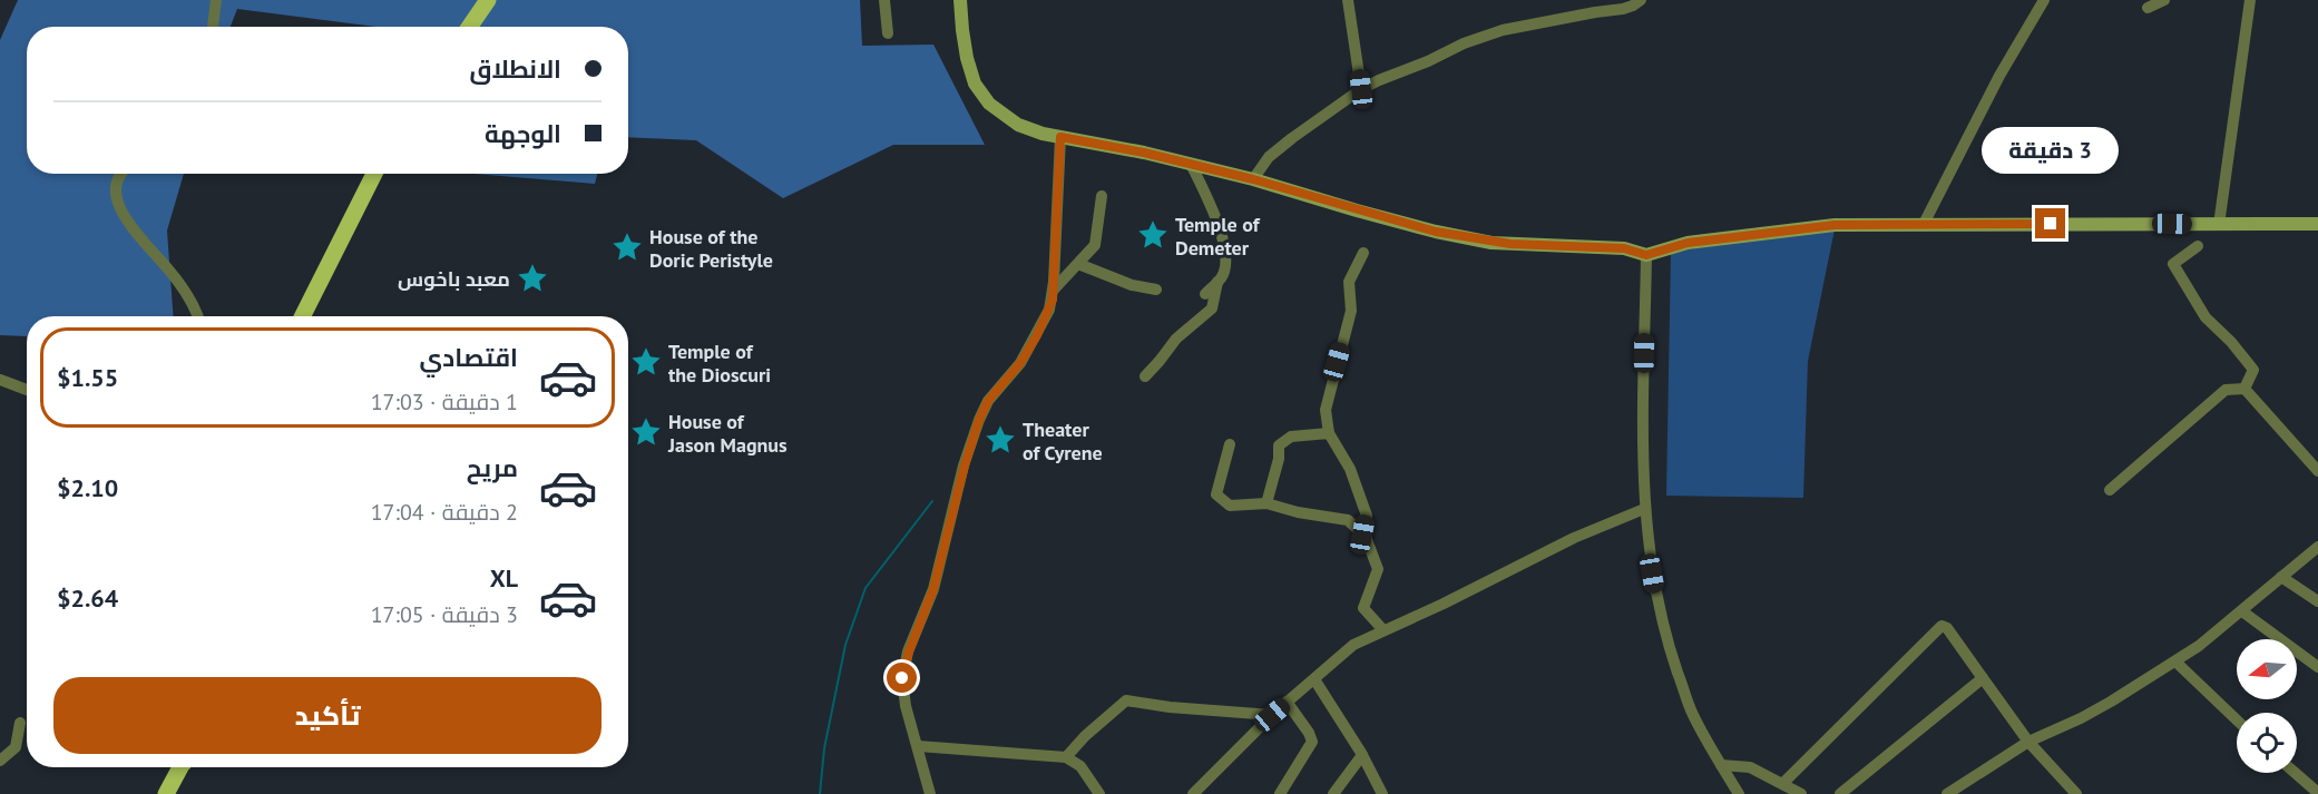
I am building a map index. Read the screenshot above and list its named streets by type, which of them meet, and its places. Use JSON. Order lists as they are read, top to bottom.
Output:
{
  "places": {
    "place": [
      "Temple of Demeter",
      "House of the Doric Peristyle",
      "معبد باخوس",
      "Temple of the Dioscuri",
      "House of Jason Magnus",
      "Theater of Cyrene"
    ]
  },
  "north": "left",
  "page": {
    "banner": ["الانطلاق", "الوجهة"],
    "bubble": "3 دقيقة",
    "list": [
      {
        "name": "اقتصادي",
        "note": "1 دقيقة · 17:03",
        "value": "$1.55"
      },
      {
        "name": "مريح",
        "note": "2 دقيقة · 17:04",
        "value": "$2.10"
      },
      {
        "name": "XL",
        "note": "3 دقيقة · 17:05",
        "value": "$2.64"
      }
    ],
    "buttons": "تأكيد"
  }
}
